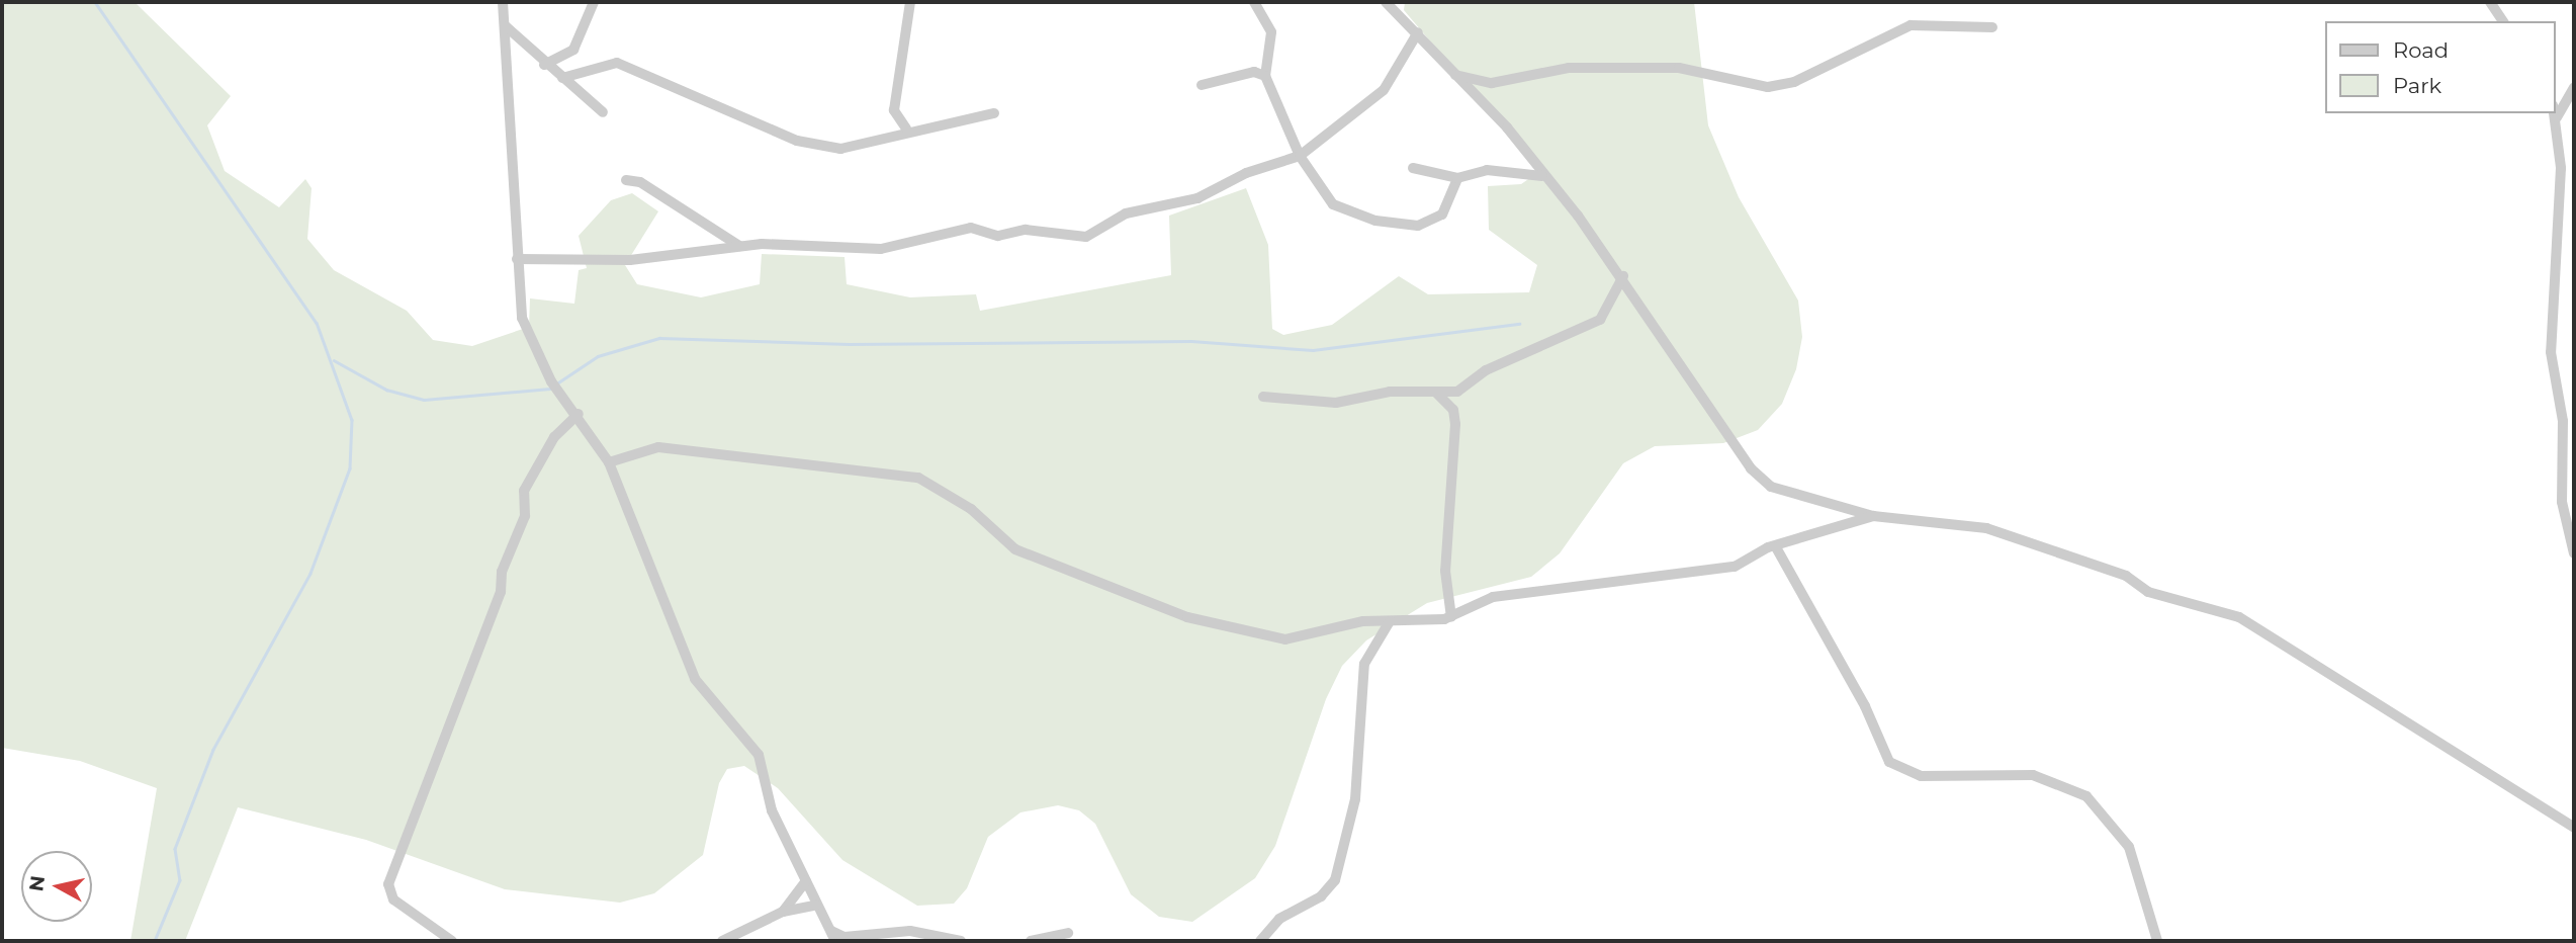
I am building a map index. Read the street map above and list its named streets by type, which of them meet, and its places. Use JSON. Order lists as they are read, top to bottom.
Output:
{
  "legend": ["Road", "Park"],
  "north": "left"
}
